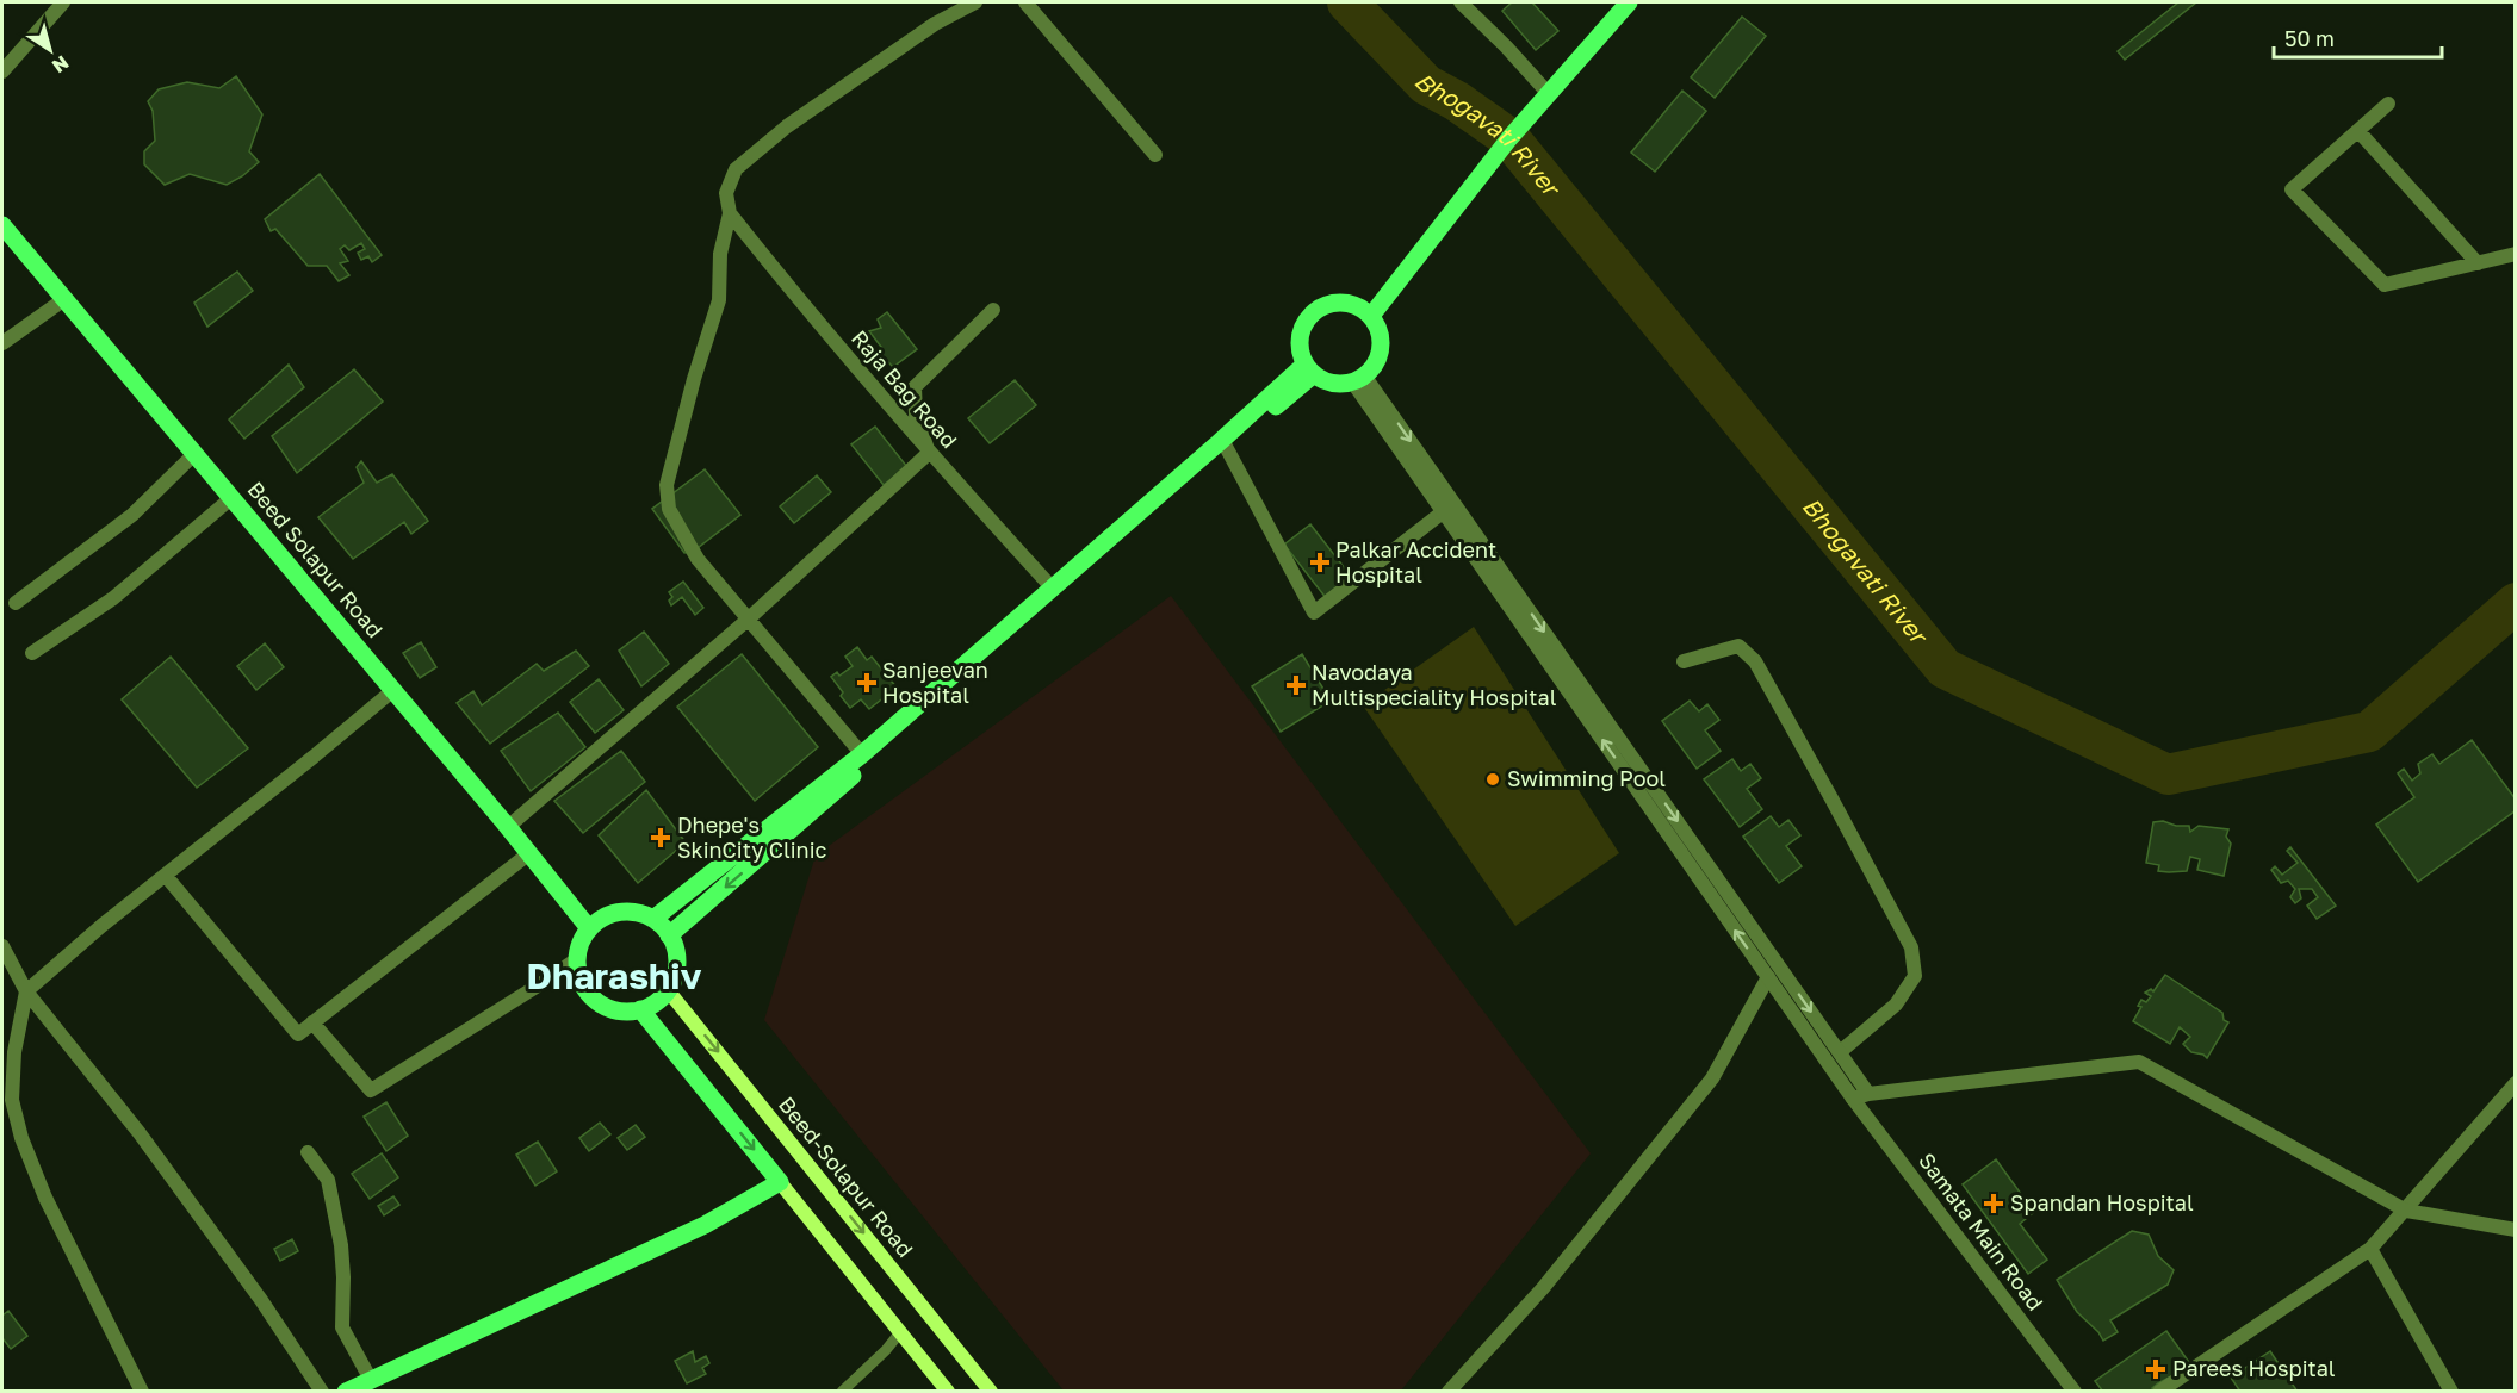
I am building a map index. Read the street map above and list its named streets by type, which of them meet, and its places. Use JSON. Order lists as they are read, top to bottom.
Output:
{
  "streets": {
    "main road": ["Beed Solapur Road", "Beed-Solapur Road"],
    "street": ["Raja Bag Road", "Samata Main Road"]
  },
  "crossings": [
    ["Beed Solapur Road", "Beed-Solapur Road"]
  ],
  "districts": ["Dharashiv"],
  "water": ["Bhogavati River"],
  "places": {
    "health": [
      "Palkar Accident Hospital",
      "Sanjeevan Hospital",
      "Navodaya Multispeciality Hospital",
      "Dhepe's SkinCity Clinic",
      "Spandan Hospital",
      "Parees Hospital"
    ],
    "other": ["Swimming Pool"]
  },
  "scale_bar": "50 m",
  "north": "bottom right"
}
